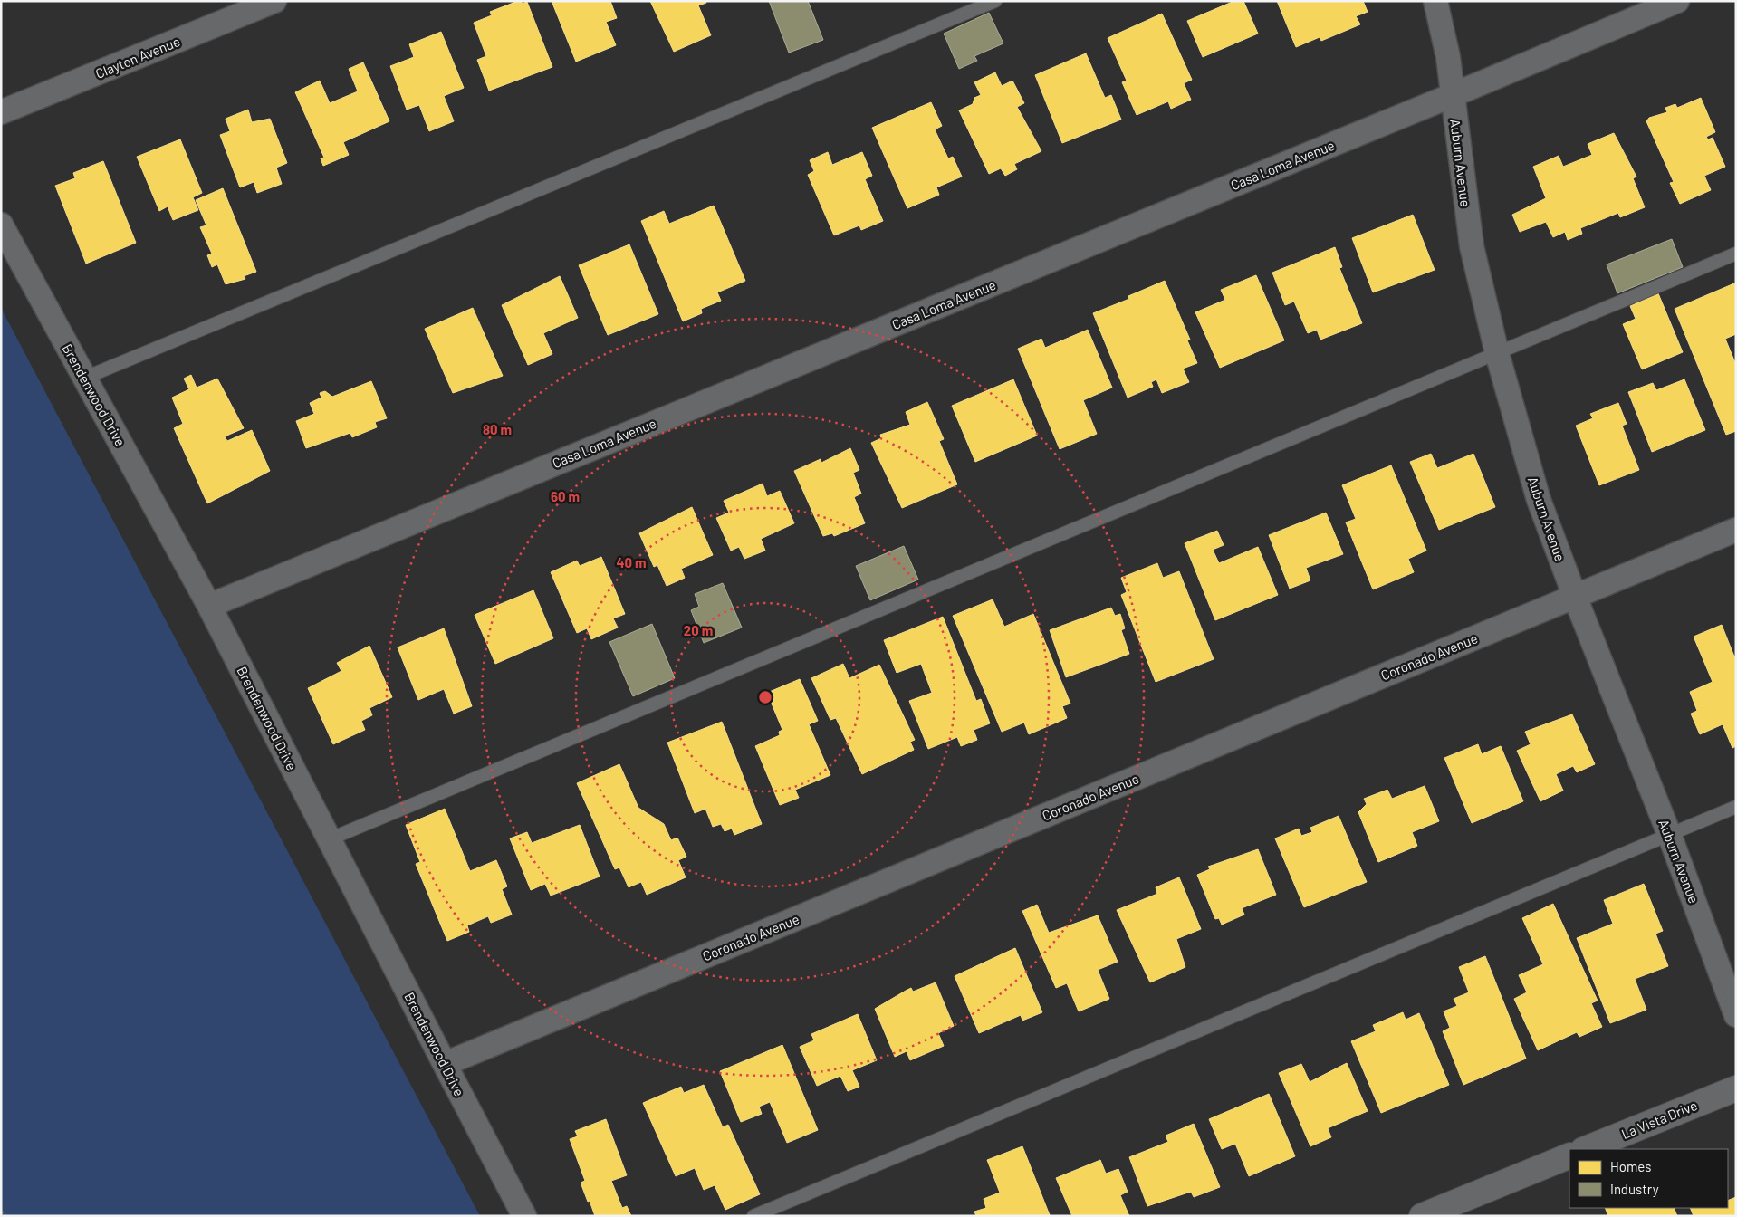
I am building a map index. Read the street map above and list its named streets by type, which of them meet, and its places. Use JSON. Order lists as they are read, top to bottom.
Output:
{
  "streets": {
    "street": [
      "Clayton Avenue",
      "Auburn Avenue",
      "Casa Loma Avenue",
      "Brendenwood Drive",
      "Coronado Avenue",
      "La Vista Drive"
    ]
  },
  "crossings": [
    ["Auburn Avenue", "Casa Loma Avenue"],
    ["Auburn Avenue", "Coronado Avenue"],
    ["Casa Loma Avenue", "Brendenwood Drive"],
    ["Brendenwood Drive", "Coronado Avenue"]
  ],
  "legend": ["Homes", "Industry"],
  "rings": [
    "80 m",
    "60 m",
    "40 m",
    "20 m"
  ]
}
